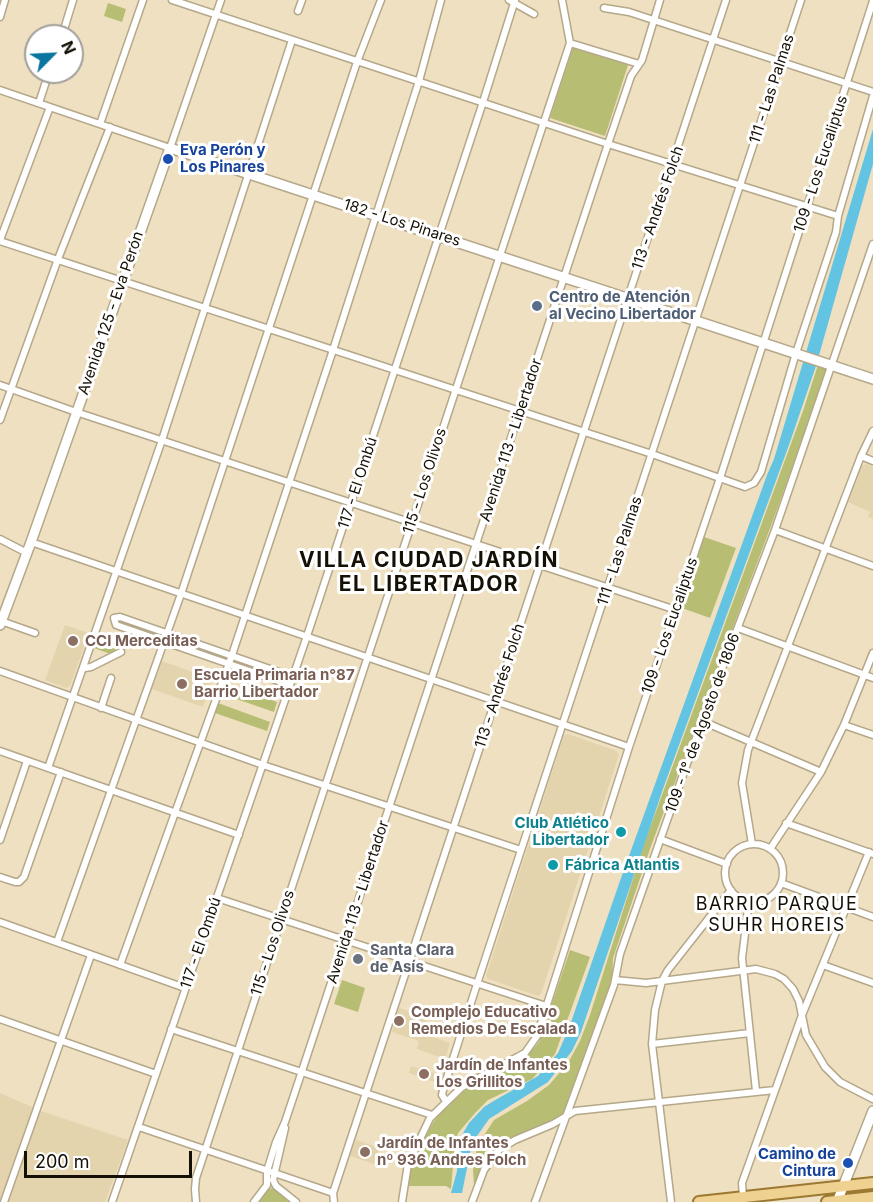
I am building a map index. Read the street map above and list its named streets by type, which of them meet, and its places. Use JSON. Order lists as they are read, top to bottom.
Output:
{
  "streets": {
    "street": [
      "111 - Las Palmas",
      "109 - Los Eucaliptus",
      "113 - Andrés Folch",
      "182 - Los Pinares",
      "Avenida 125 - Eva Perón",
      "Avenida 113 - Libertador",
      "115 - Los Olivos",
      "117 - El Ombú",
      "109 - 1° de Agosto de 1806"
    ]
  },
  "crossings": [
    ["111 - Las Palmas", "109 - Los Eucaliptus"],
    ["111 - Las Palmas", "182 - Los Pinares"],
    ["109 - Los Eucaliptus", "182 - Los Pinares"],
    ["113 - Andrés Folch", "182 - Los Pinares"],
    ["182 - Los Pinares", "Avenida 125 - Eva Perón"],
    ["182 - Los Pinares", "Avenida 113 - Libertador"],
    ["182 - Los Pinares", "115 - Los Olivos"],
    ["182 - Los Pinares", "117 - El Ombú"],
    ["182 - Los Pinares", "109 - 1° de Agosto de 1806"]
  ],
  "districts": ["VILLA CIUDAD JARDÍN EL LIBERTADOR", "BARRIO PARQUE SUHR HOREIS"],
  "places": [
    "Eva Perón y Los Pinares",
    "Centro de Atención al Vecino Libertador",
    "CCI Merceditas",
    "Escuela Primaria n°87 Barrio Libertador",
    "Club Atlético Libertador",
    "Fábrica Atlantis",
    "Santa Clara de Asís",
    "Complejo Educativo Remedios De Escalada",
    "Jardín de Infantes Los Grillitos",
    "Jardín de Infantes nº 936 Andres Folch",
    "Camino de Cintura"
  ],
  "scale_bar": "200 m",
  "north": "top right"
}
